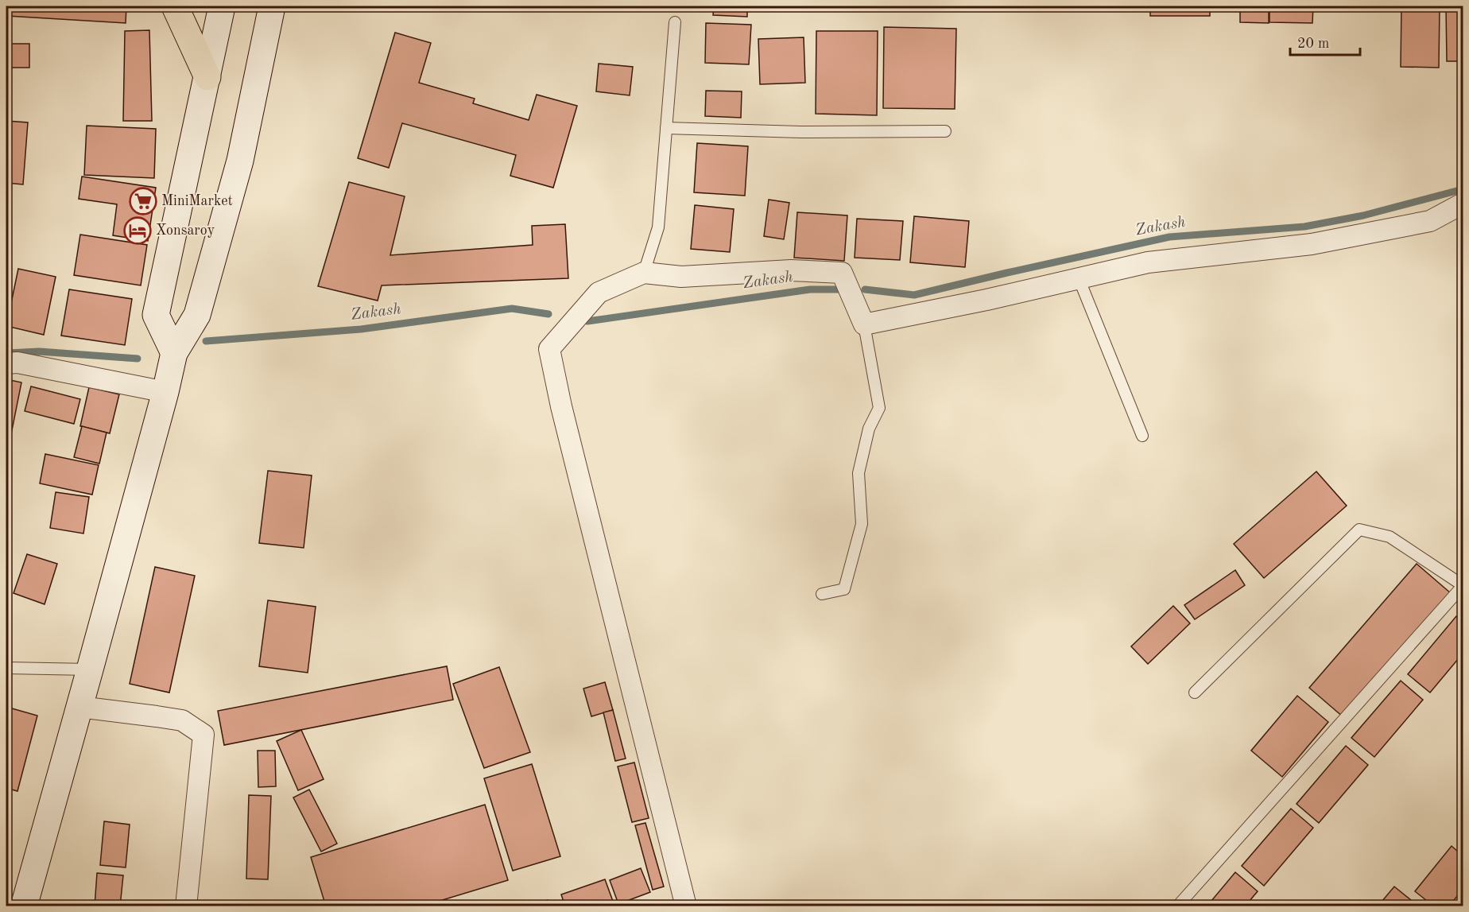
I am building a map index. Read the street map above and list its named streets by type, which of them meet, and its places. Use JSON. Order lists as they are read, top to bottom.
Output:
{
  "water": ["Zakash"],
  "places": {
    "supermarket": ["MiniMarket"],
    "hotel": ["Xonsaroy"]
  },
  "scale_bar": "20 m"
}
